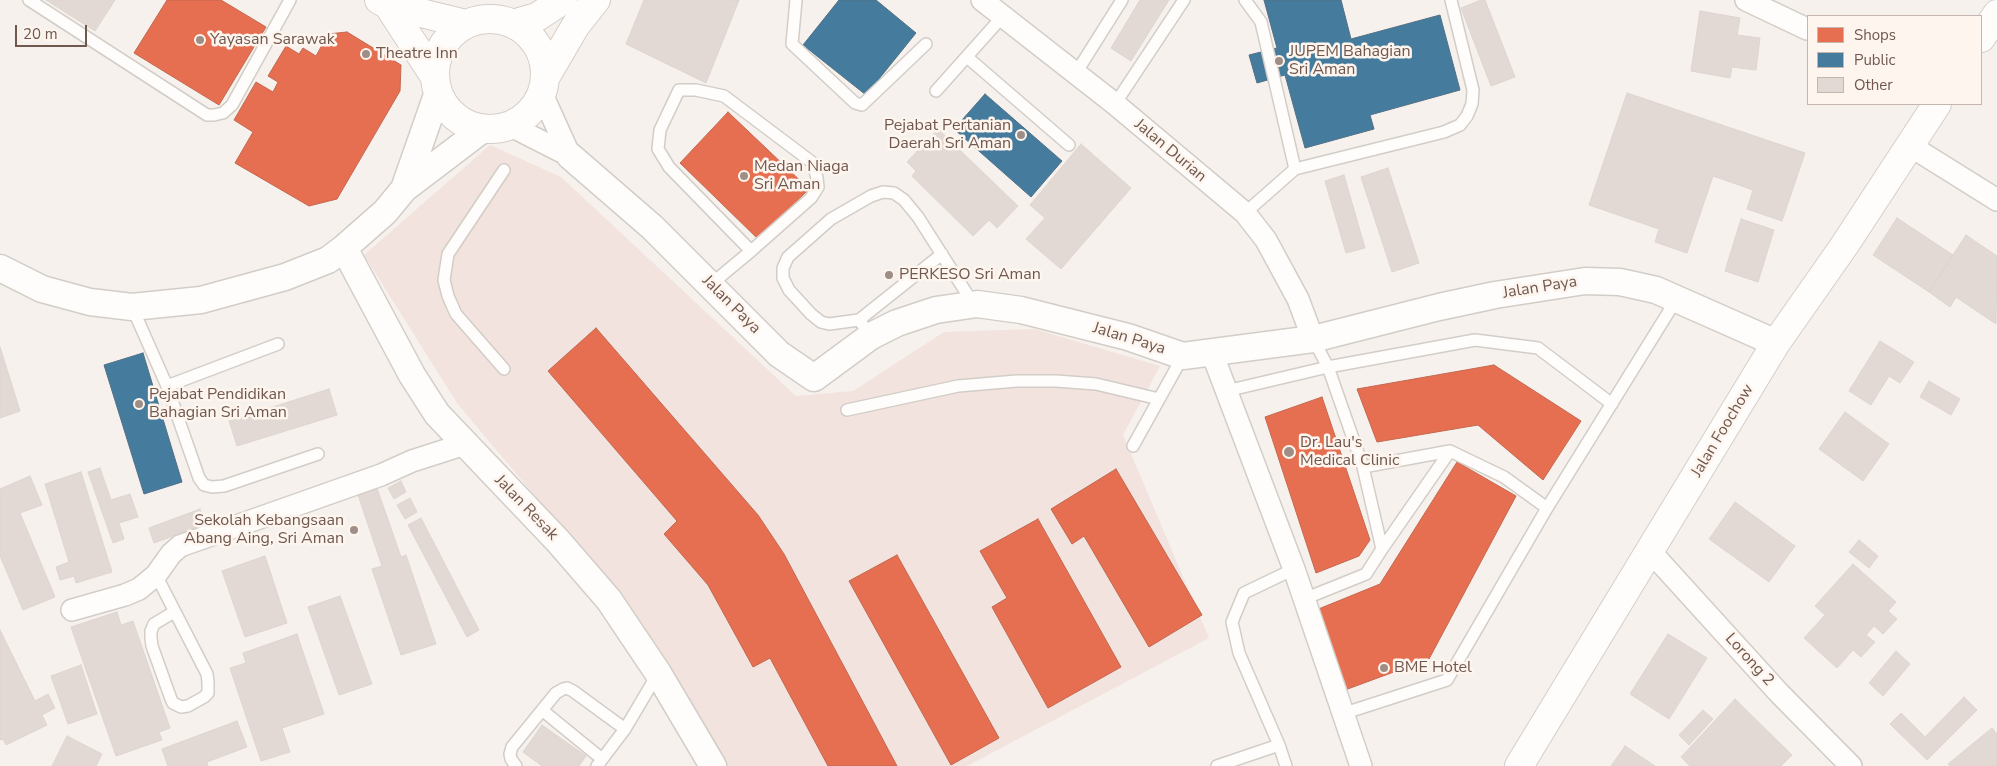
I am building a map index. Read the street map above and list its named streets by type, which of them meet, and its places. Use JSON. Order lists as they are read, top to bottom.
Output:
{
  "streets": {
    "main road": ["Jalan Foochow"],
    "street": [
      "Jalan Durian",
      "Jalan Paya",
      "Jalan Resak",
      "Lorong 2"
    ]
  },
  "crossings": [
    ["Jalan Durian", "Jalan Paya"],
    ["Jalan Paya", "Jalan Foochow"],
    ["Jalan Foochow", "Lorong 2"]
  ],
  "places": [
    "Yayasan Sarawak",
    "Theatre Inn",
    "JUPEM Bahagian Sri Aman",
    "Pejabat Pertanian Daerah Sri Aman",
    "Medan Niaga Sri Aman",
    "PERKESO Sri Aman",
    "Pejabat Pendidikan Bahagian Sri Aman",
    "Dr. Lau's Medical Clinic",
    "Sekolah Kebangsaan Abang Aing, Sri Aman",
    "BME Hotel"
  ],
  "legend": ["Shops", "Public", "Other"],
  "scale_bar": "20 m"
}
